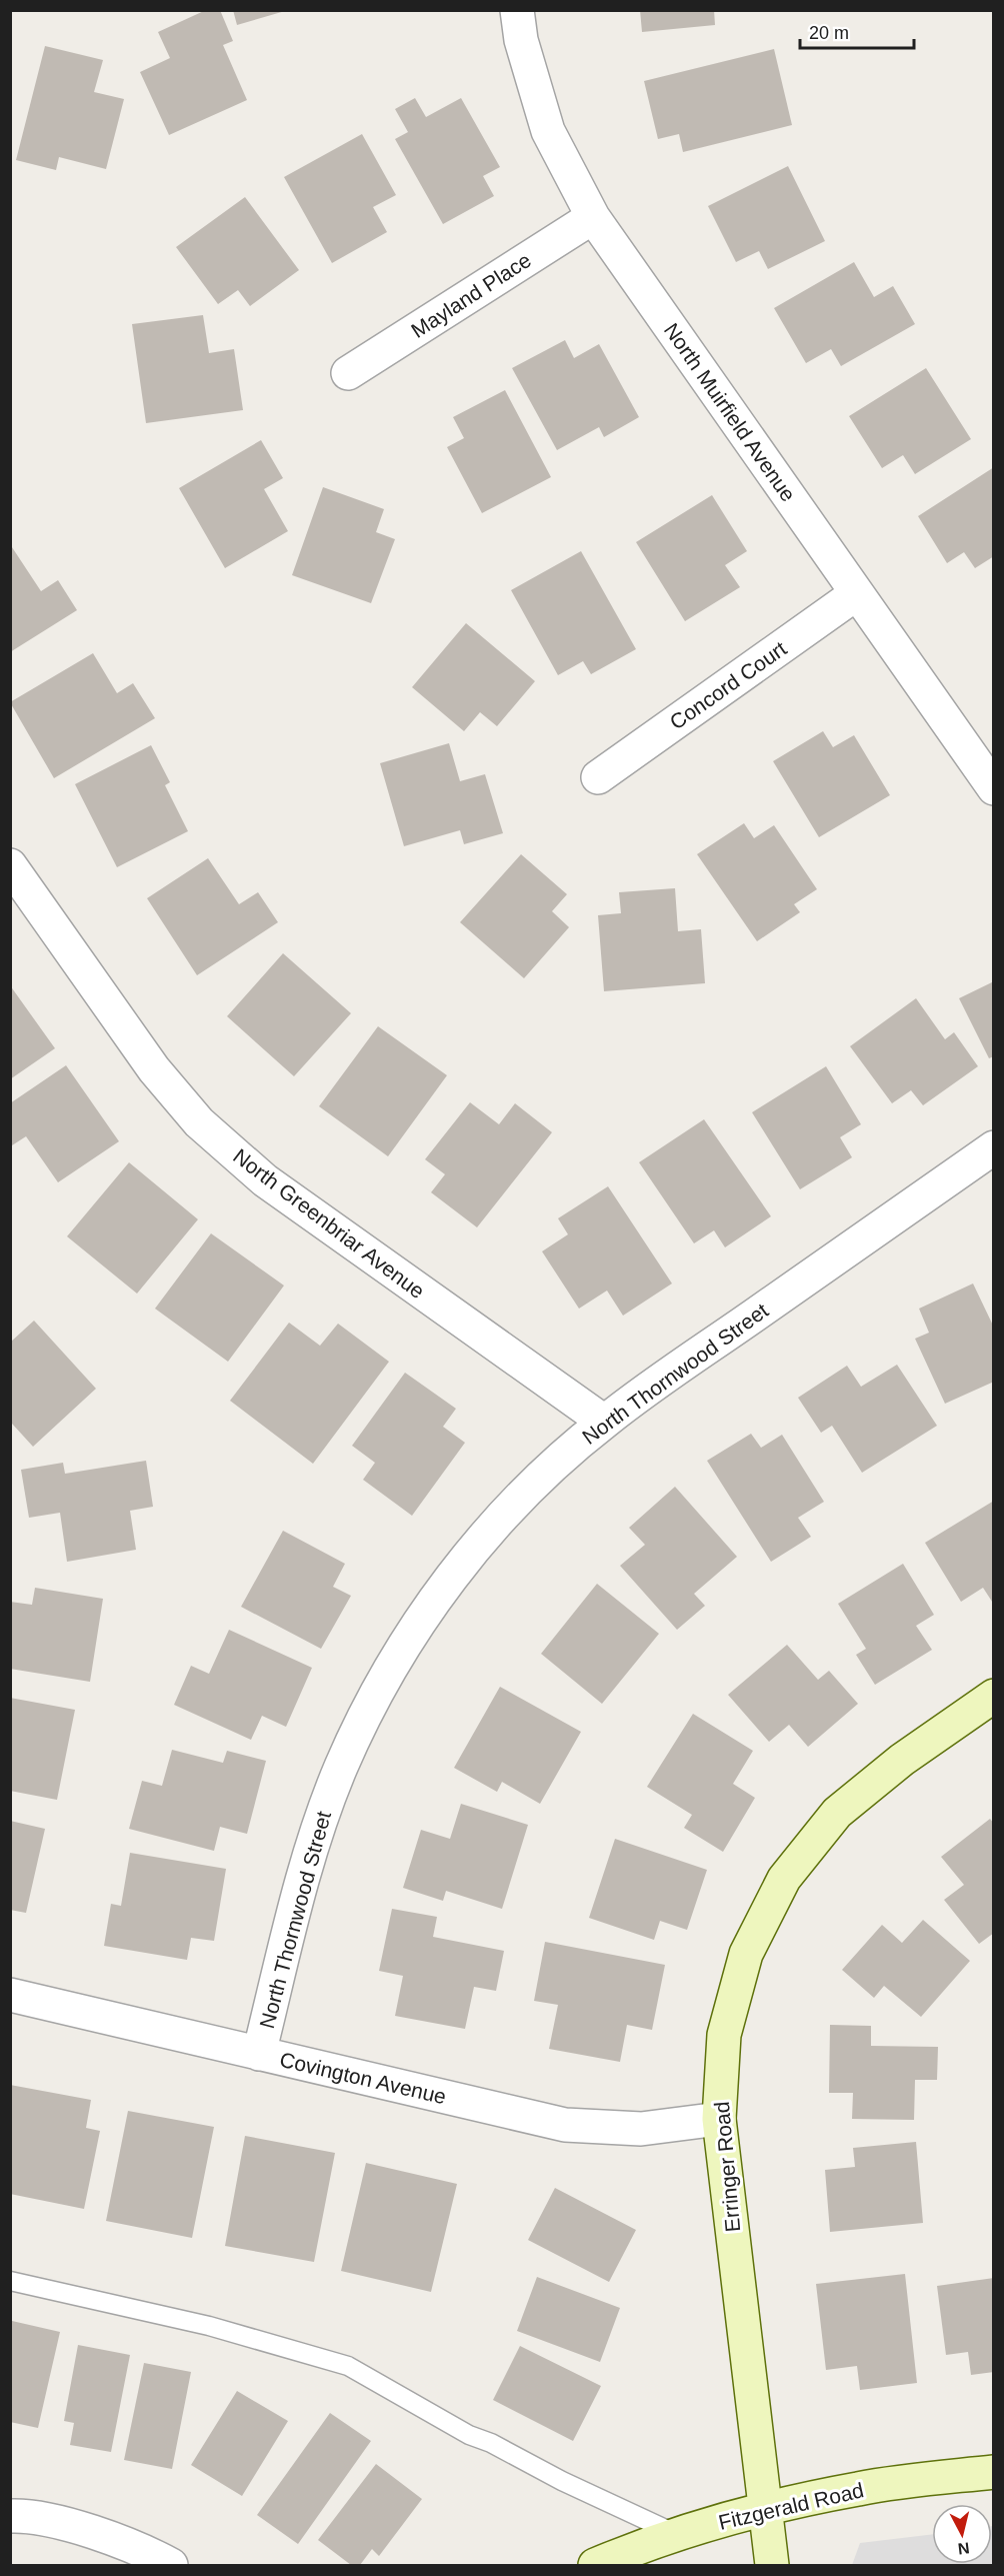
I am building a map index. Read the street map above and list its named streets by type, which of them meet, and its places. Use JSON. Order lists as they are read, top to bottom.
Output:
{
  "streets": {
    "street": [
      "Mayland Place",
      "North Muirfield Avenue",
      "Concord Court",
      "North Greenbriar Avenue",
      "North Thornwood Street",
      "Covington Avenue",
      "Erringer Road",
      "Fitzgerald Road"
    ]
  },
  "crossings": [
    ["Mayland Place", "North Muirfield Avenue"],
    ["North Muirfield Avenue", "Concord Court"],
    ["North Greenbriar Avenue", "North Thornwood Street"],
    ["North Thornwood Street", "Covington Avenue"],
    ["Covington Avenue", "Erringer Road"],
    ["Erringer Road", "Fitzgerald Road"]
  ],
  "scale_bar": "20 m",
  "north": "bottom"
}
